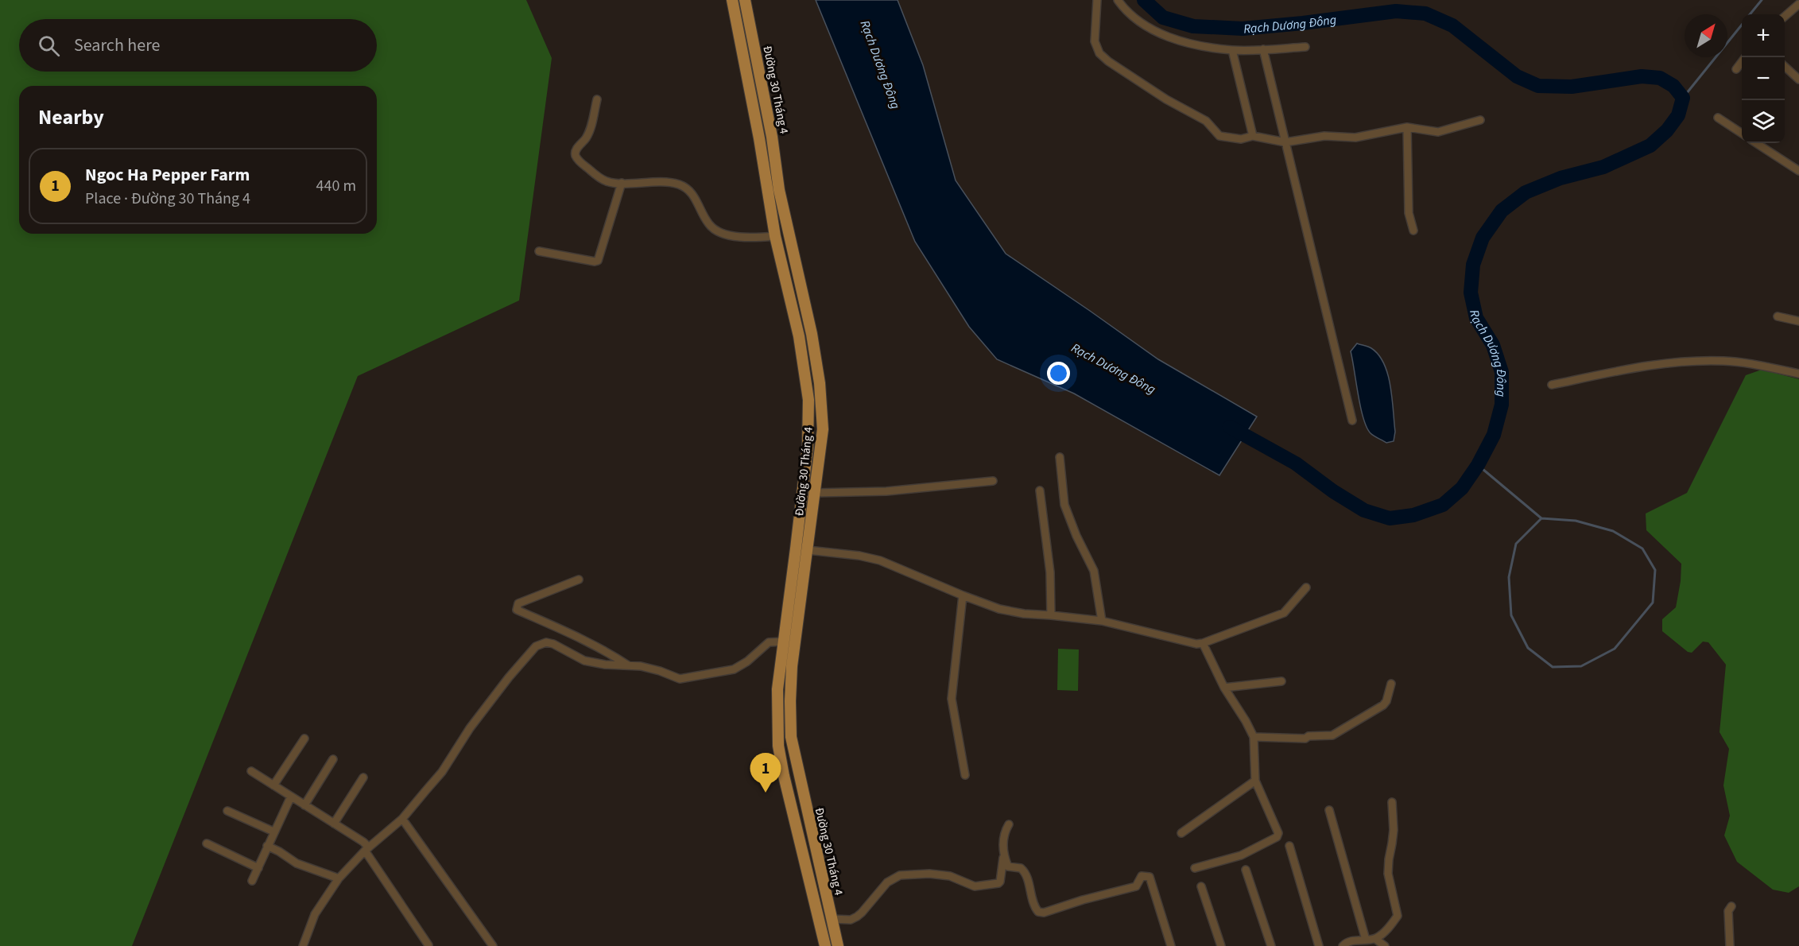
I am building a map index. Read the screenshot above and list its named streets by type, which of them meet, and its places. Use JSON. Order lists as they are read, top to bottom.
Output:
{
  "streets": {
    "main road": ["Đường 30 Tháng 4"]
  },
  "water": ["Rạch Dương Đông"],
  "north": "top right",
  "page": {
    "map_buttons": ["+", "−"],
    "search": "Search here",
    "heading": "Nearby",
    "list": [
      {
        "mark": "1",
        "name": "Ngoc Ha Pepper Farm",
        "note": "Place · Đường 30 Tháng 4",
        "value": "440 m"
      }
    ],
    "pins": "1"
  }
}
